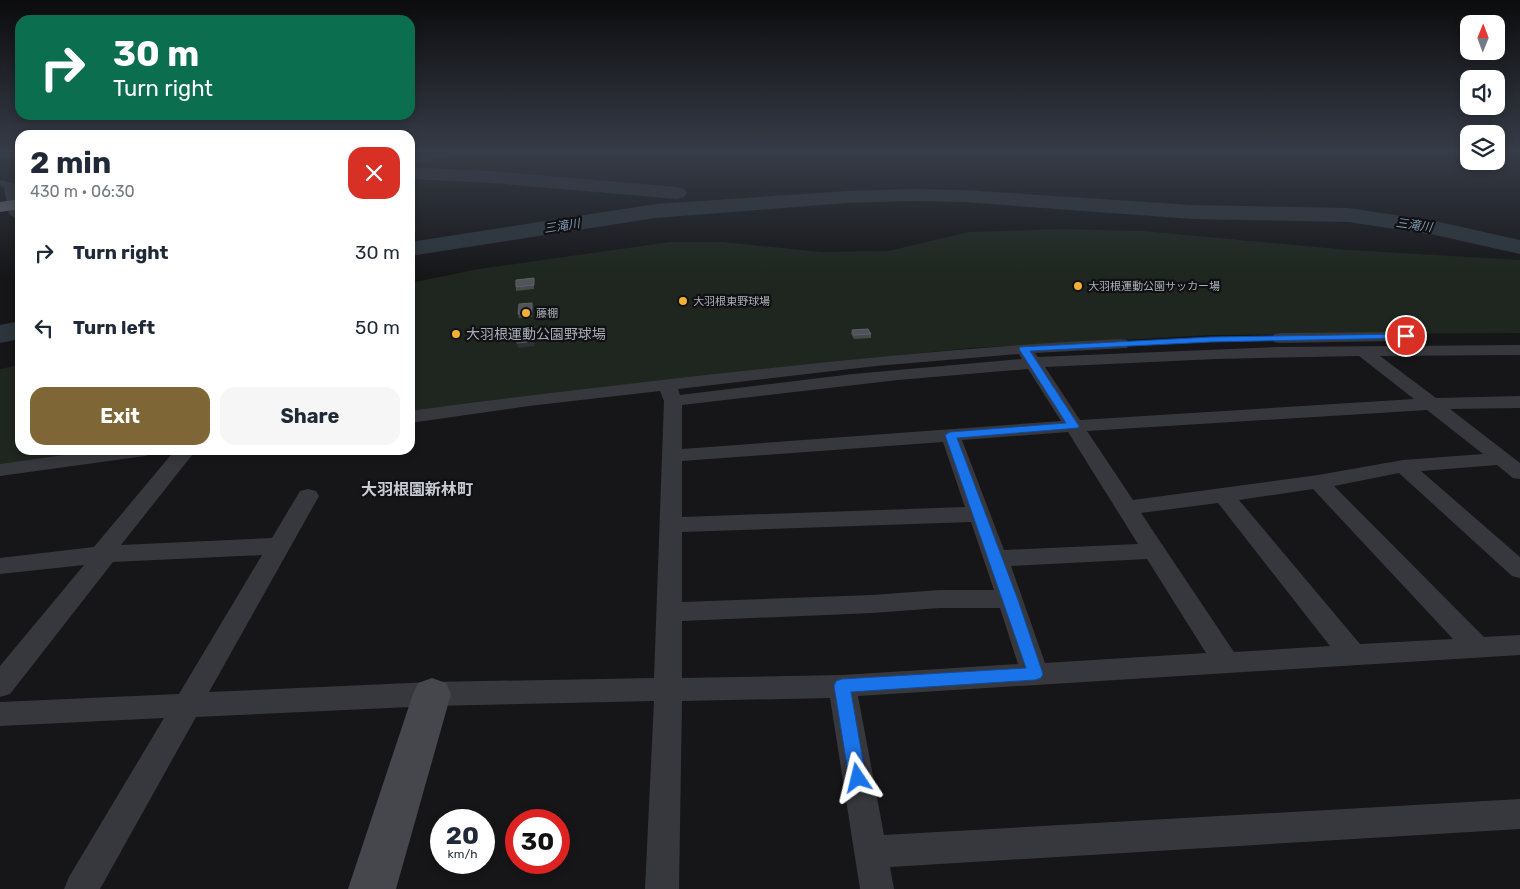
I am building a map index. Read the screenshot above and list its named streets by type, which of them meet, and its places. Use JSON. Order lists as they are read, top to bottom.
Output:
{
  "districts": ["大羽根園新林町"],
  "water": ["三滝川"],
  "places": [
    "大羽根運動公園サッカー場",
    "大羽根東野球場",
    "藤棚",
    "大羽根運動公園野球場"
  ],
  "north": "top",
  "page": {
    "turn": ["30 m", "Turn right"],
    "heading": ["2 min", "430 m · 06:30"],
    "list": [
      {
        "name": "Turn right",
        "value": "30 m"
      },
      {
        "name": "Turn left",
        "value": "50 m"
      }
    ],
    "buttons": ["Exit", "Share"],
    "speed": "20 km/h",
    "limit": "30"
  }
}
